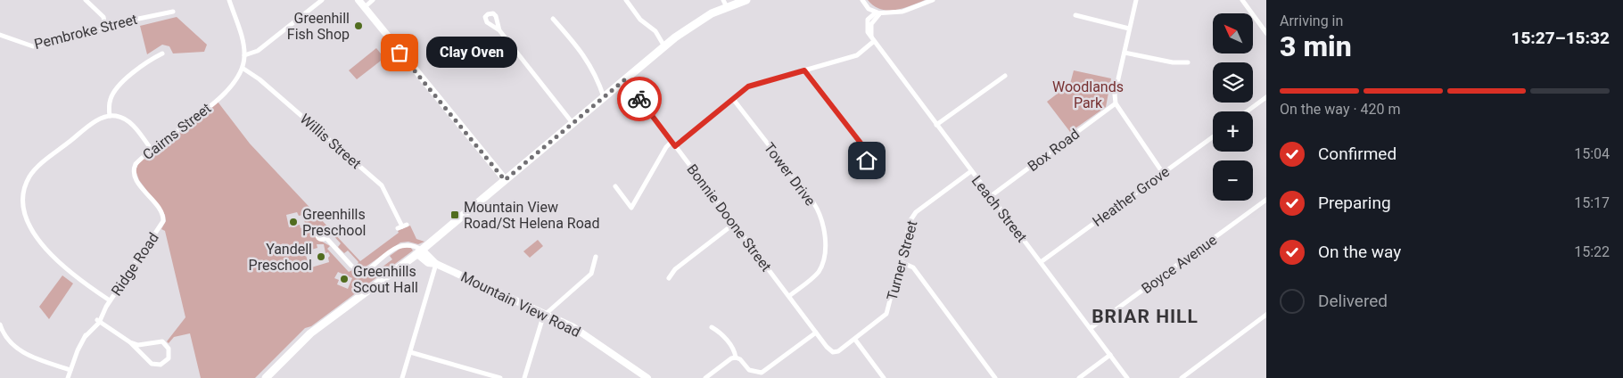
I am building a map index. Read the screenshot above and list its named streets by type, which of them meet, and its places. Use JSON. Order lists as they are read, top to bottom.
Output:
{
  "streets": {
    "street": [
      "Pembroke Street",
      "Cairns Street",
      "Willis Street",
      "Box Road",
      "Tower Drive",
      "Heather Grove",
      "Leach Street",
      "Bonnie Doone Street",
      "Turner Street",
      "Ridge Road",
      "Boyce Avenue",
      "Mountain View Road"
    ]
  },
  "crossings": [
    ["Cairns Street", "Willis Street"],
    ["Cairns Street", "Ridge Road"],
    ["Box Road", "Leach Street"],
    ["Tower Drive", "Bonnie Doone Street"],
    ["Heather Grove", "Leach Street"],
    ["Leach Street", "Turner Street"],
    ["Leach Street", "Boyce Avenue"],
    ["Bonnie Doone Street", "Turner Street"]
  ],
  "districts": ["BRIAR HILL"],
  "parks": ["Woodlands Park"],
  "places": {
    "other": [
      "Greenhill Fish Shop",
      "Clay Oven",
      "Greenhills Preschool",
      "Yandell Preschool",
      "Greenhills Scout Hall"
    ],
    "transit": ["Mountain View Road/St Helena Road"]
  },
  "north": "top left",
  "page": {
    "heading": ["3 min", "Arriving in", "15:27–15:32"],
    "map_buttons": ["+", "−"],
    "bubble": "Clay Oven",
    "bar": "On the way · 420 m",
    "list": [
      ["Confirmed", "15:04"],
      ["Preparing", "15:17"],
      ["On the way", "15:22"],
      "Delivered"
    ]
  }
}
